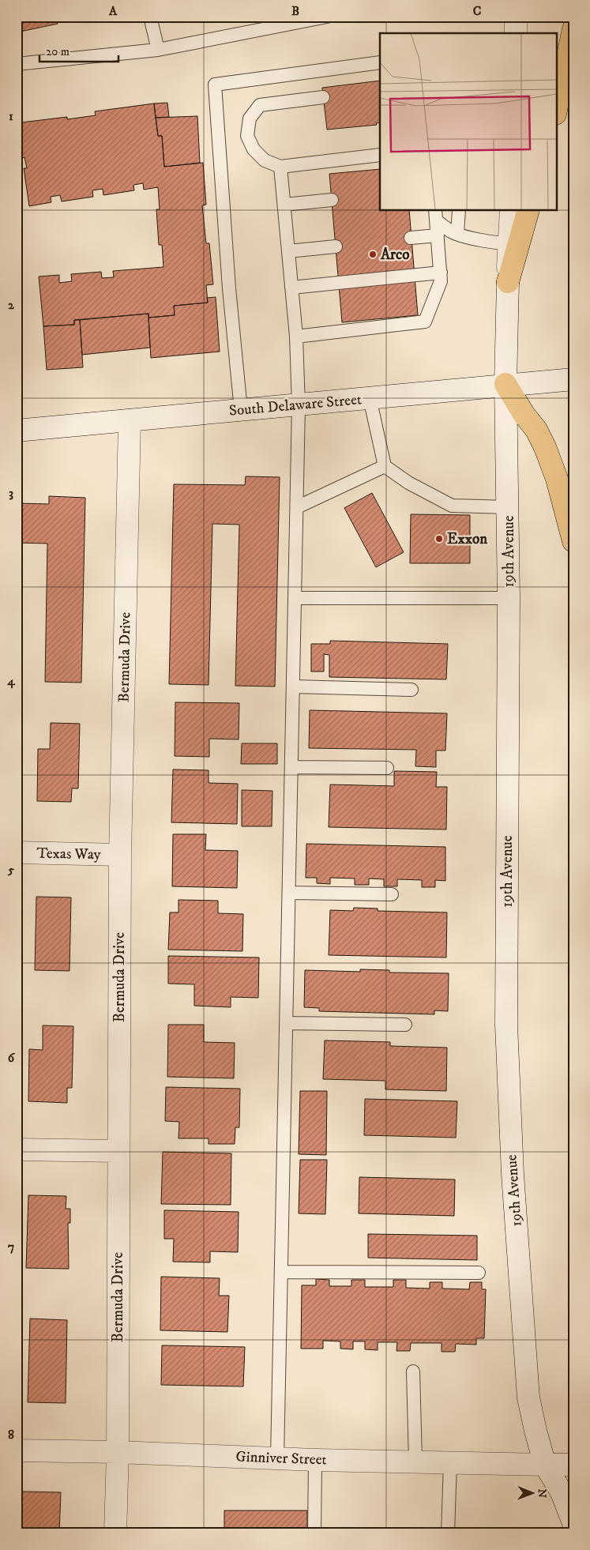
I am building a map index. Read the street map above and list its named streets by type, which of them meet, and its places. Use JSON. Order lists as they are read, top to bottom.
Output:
{
  "streets": {
    "street": [
      "South Delaware Street",
      "19th Avenue",
      "Bermuda Drive",
      "Texas Way",
      "Ginniver Street"
    ]
  },
  "crossings": [
    ["South Delaware Street", "19th Avenue"],
    ["South Delaware Street", "Bermuda Drive"],
    ["19th Avenue", "Ginniver Street"],
    ["Bermuda Drive", "Texas Way"],
    ["Bermuda Drive", "Ginniver Street"]
  ],
  "places": ["Arco", "Exxon"],
  "scale_bar": "20 m",
  "north": "right",
  "grid": {
    "columns": ["A", "B", "C"],
    "rows": [
      "1",
      "2",
      "3",
      "4",
      "5",
      "6",
      "7",
      "8"
    ]
  }
}
